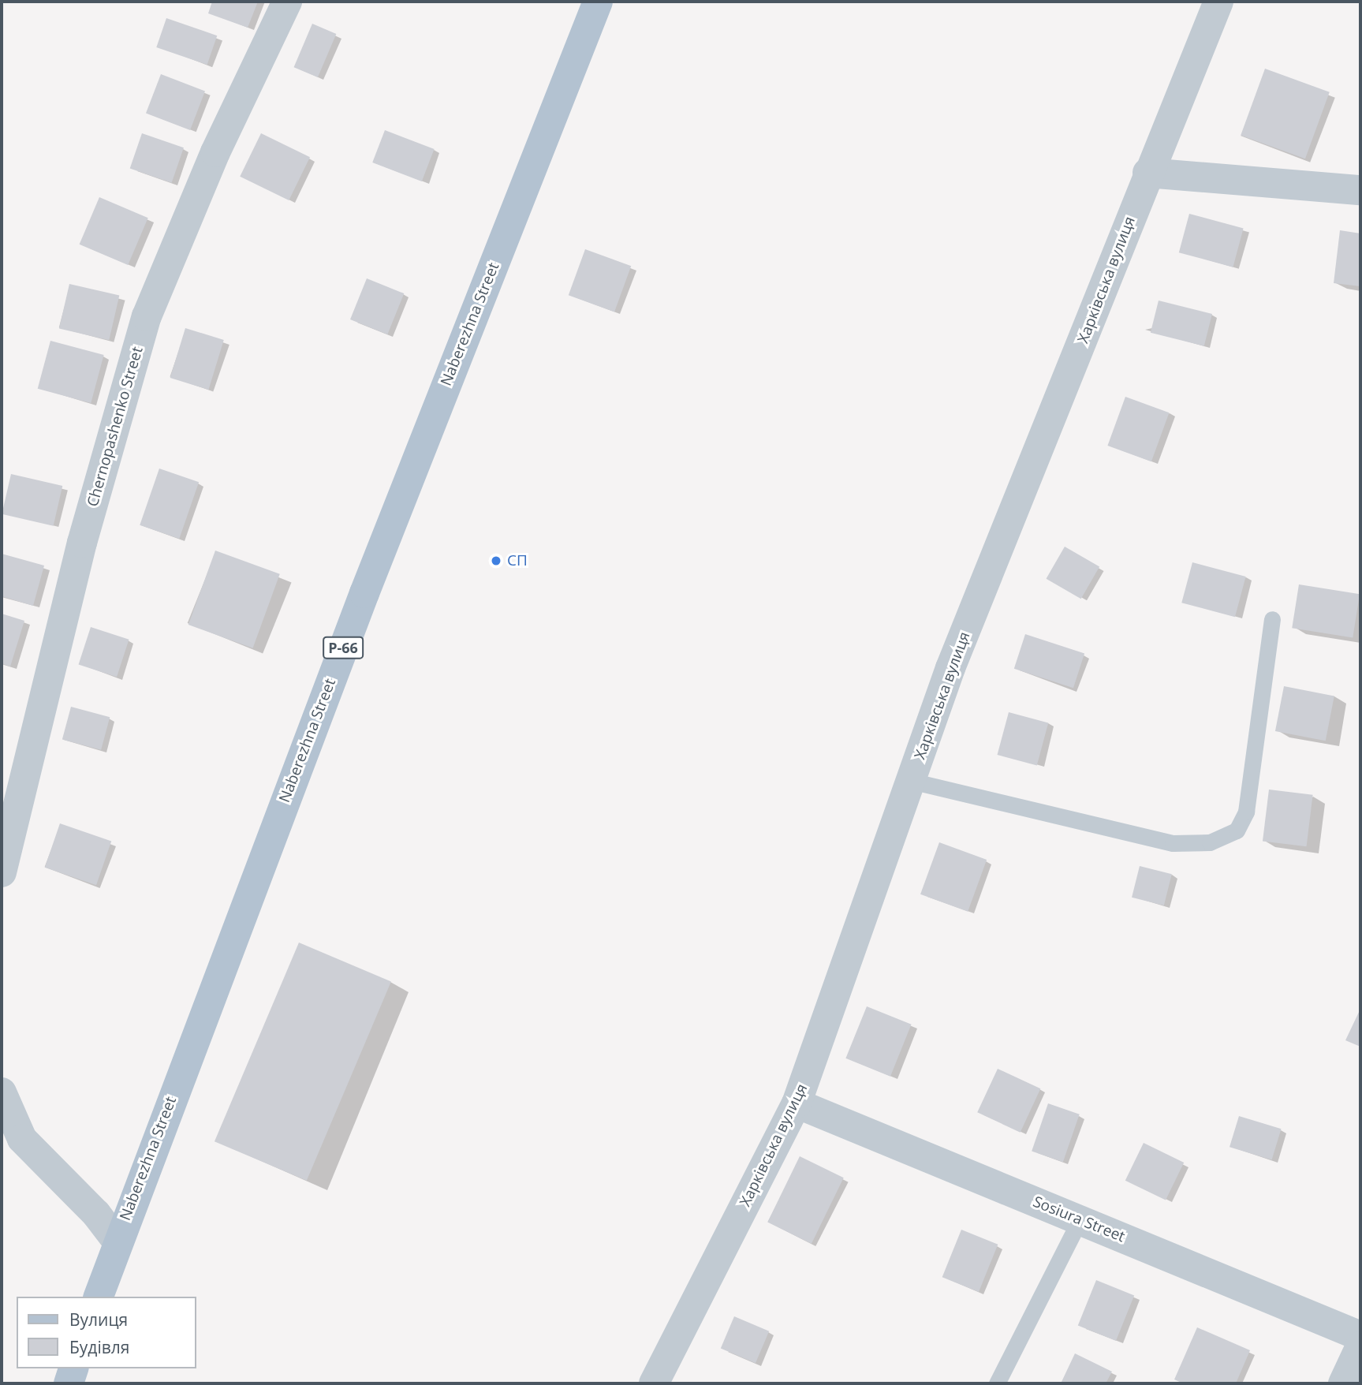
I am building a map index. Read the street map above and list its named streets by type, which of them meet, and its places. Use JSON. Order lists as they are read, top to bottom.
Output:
{
  "streets": {
    "main road": ["Naberezhna Street", "Р-66"],
    "street": ["Харківська вулиця", "Chernopashenko Street", "Sosiura Street"]
  },
  "crossings": [
    ["Харківська вулиця", "Sosiura Street"]
  ],
  "places": ["СП"],
  "legend": ["Вулиця", "Будівля"]
}
